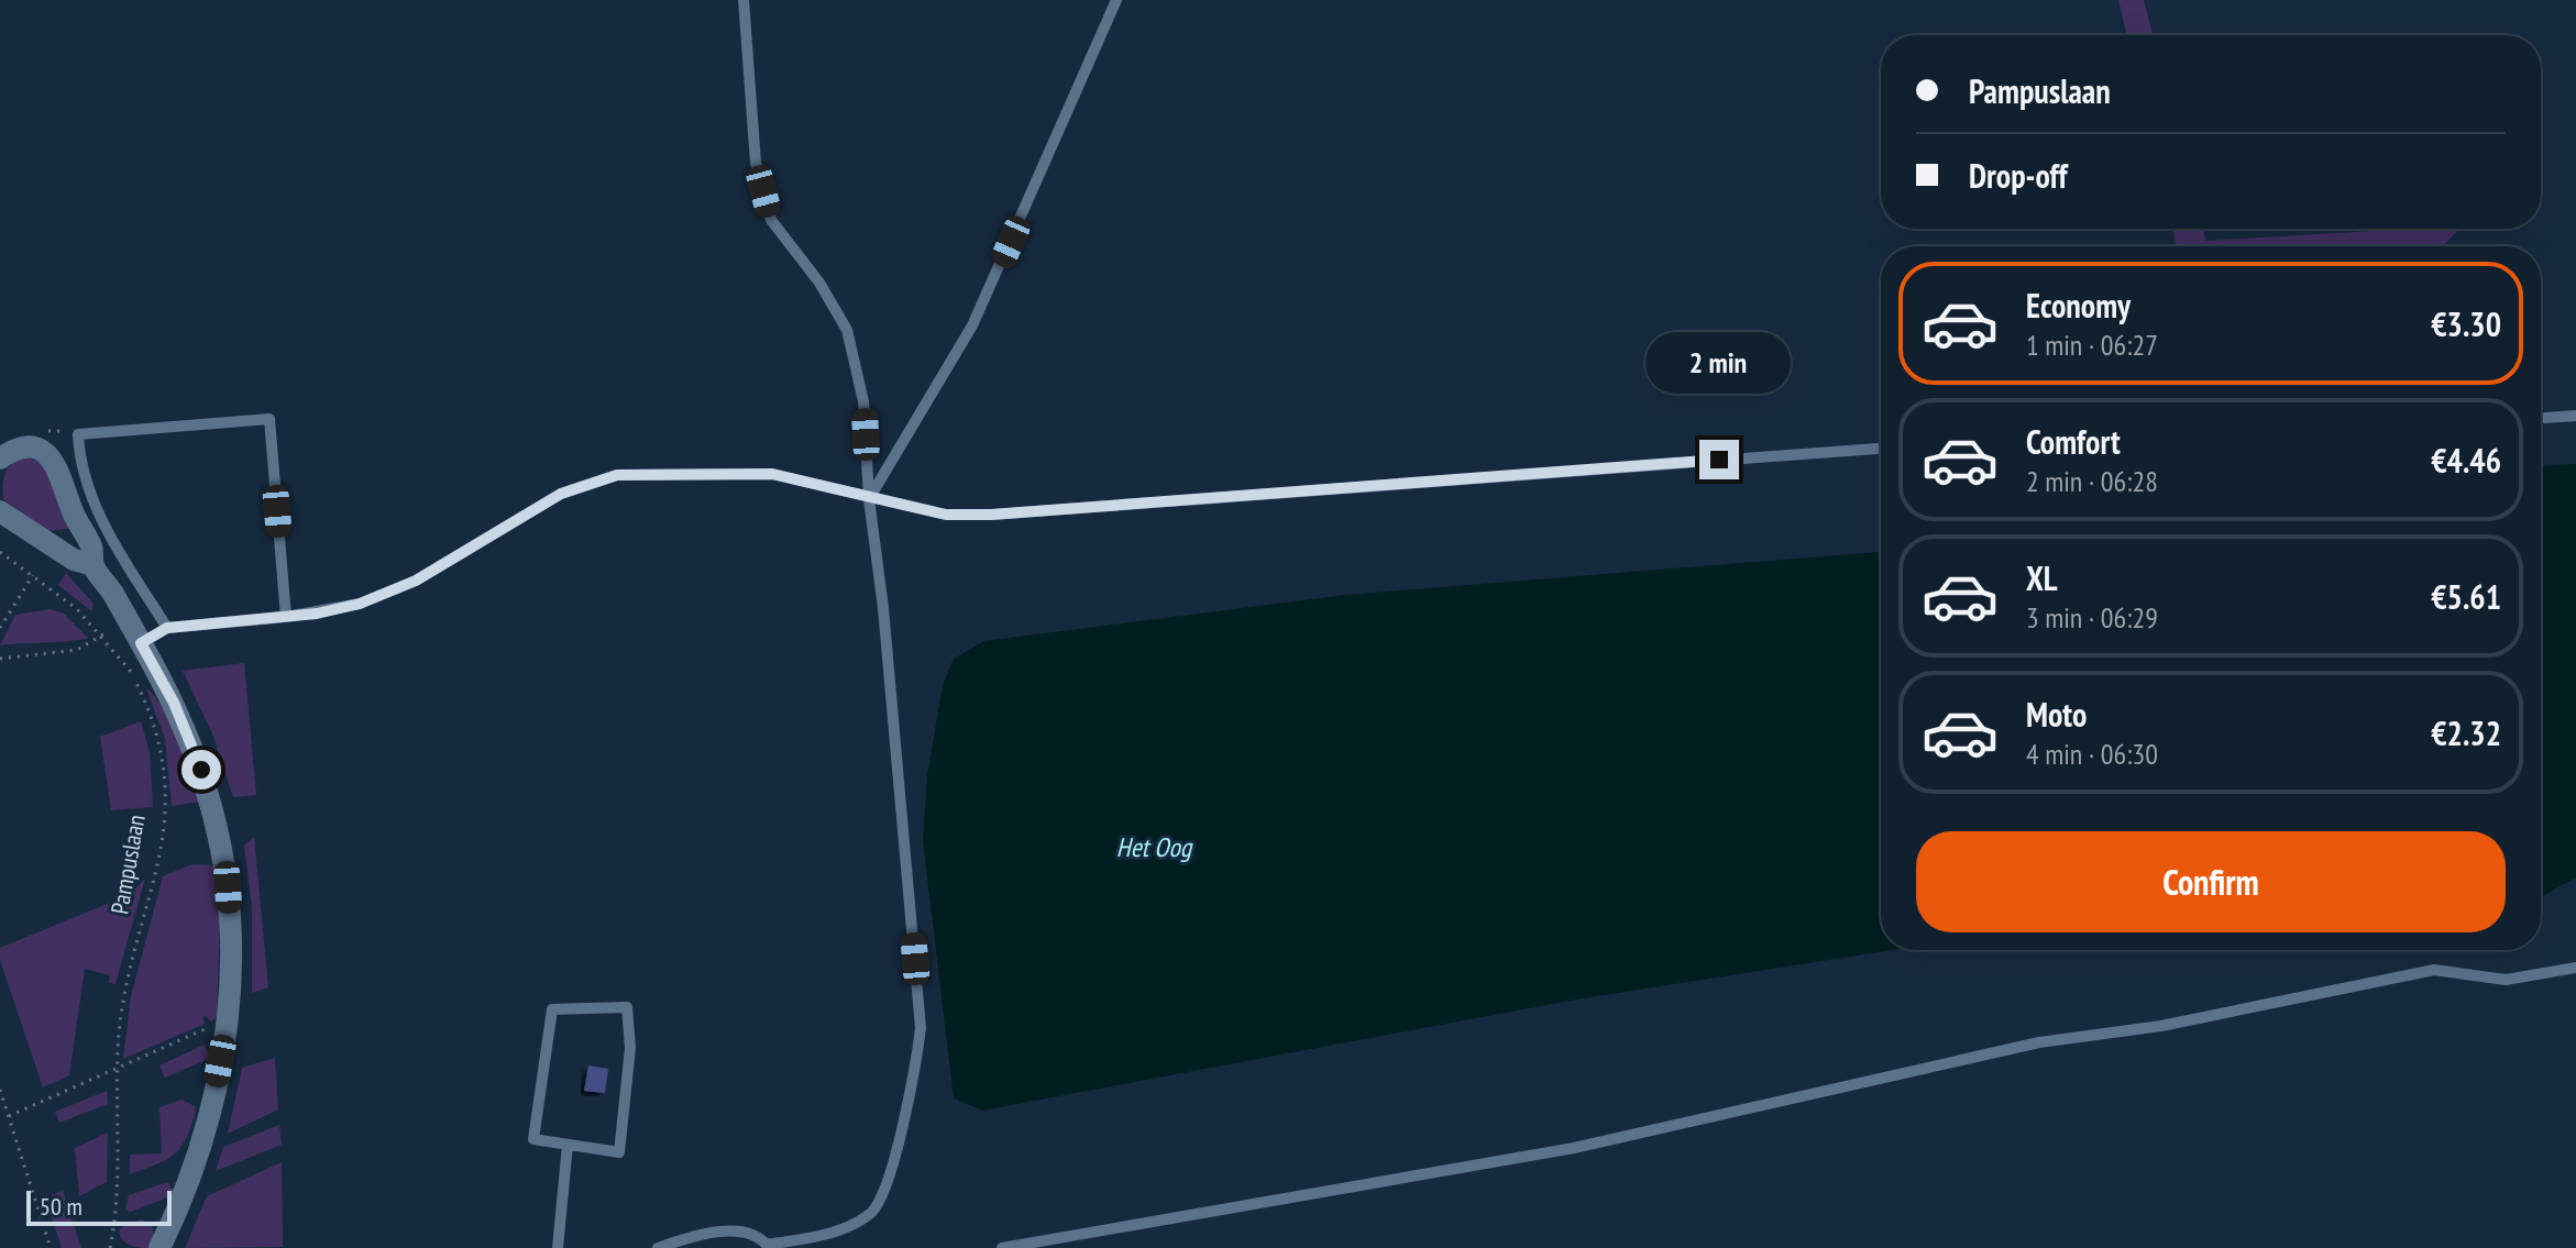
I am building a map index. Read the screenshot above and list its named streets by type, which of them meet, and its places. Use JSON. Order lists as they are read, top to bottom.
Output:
{
  "streets": {
    "path": ["Pampuslaan"]
  },
  "water": ["Het Oog"],
  "scale_bar": "50 m",
  "page": {
    "banner": ["Pampuslaan", "Drop-off"],
    "list": [
      {
        "name": "Economy",
        "note": "1 min · 06:27",
        "value": "€3.30"
      },
      {
        "name": "Comfort",
        "note": "2 min · 06:28",
        "value": "€4.46"
      },
      {
        "name": "XL",
        "note": "3 min · 06:29",
        "value": "€5.61"
      },
      {
        "name": "Moto",
        "note": "4 min · 06:30",
        "value": "€2.32"
      }
    ],
    "bubble": "2 min",
    "buttons": "Confirm",
    "scale": "50 m"
  }
}
